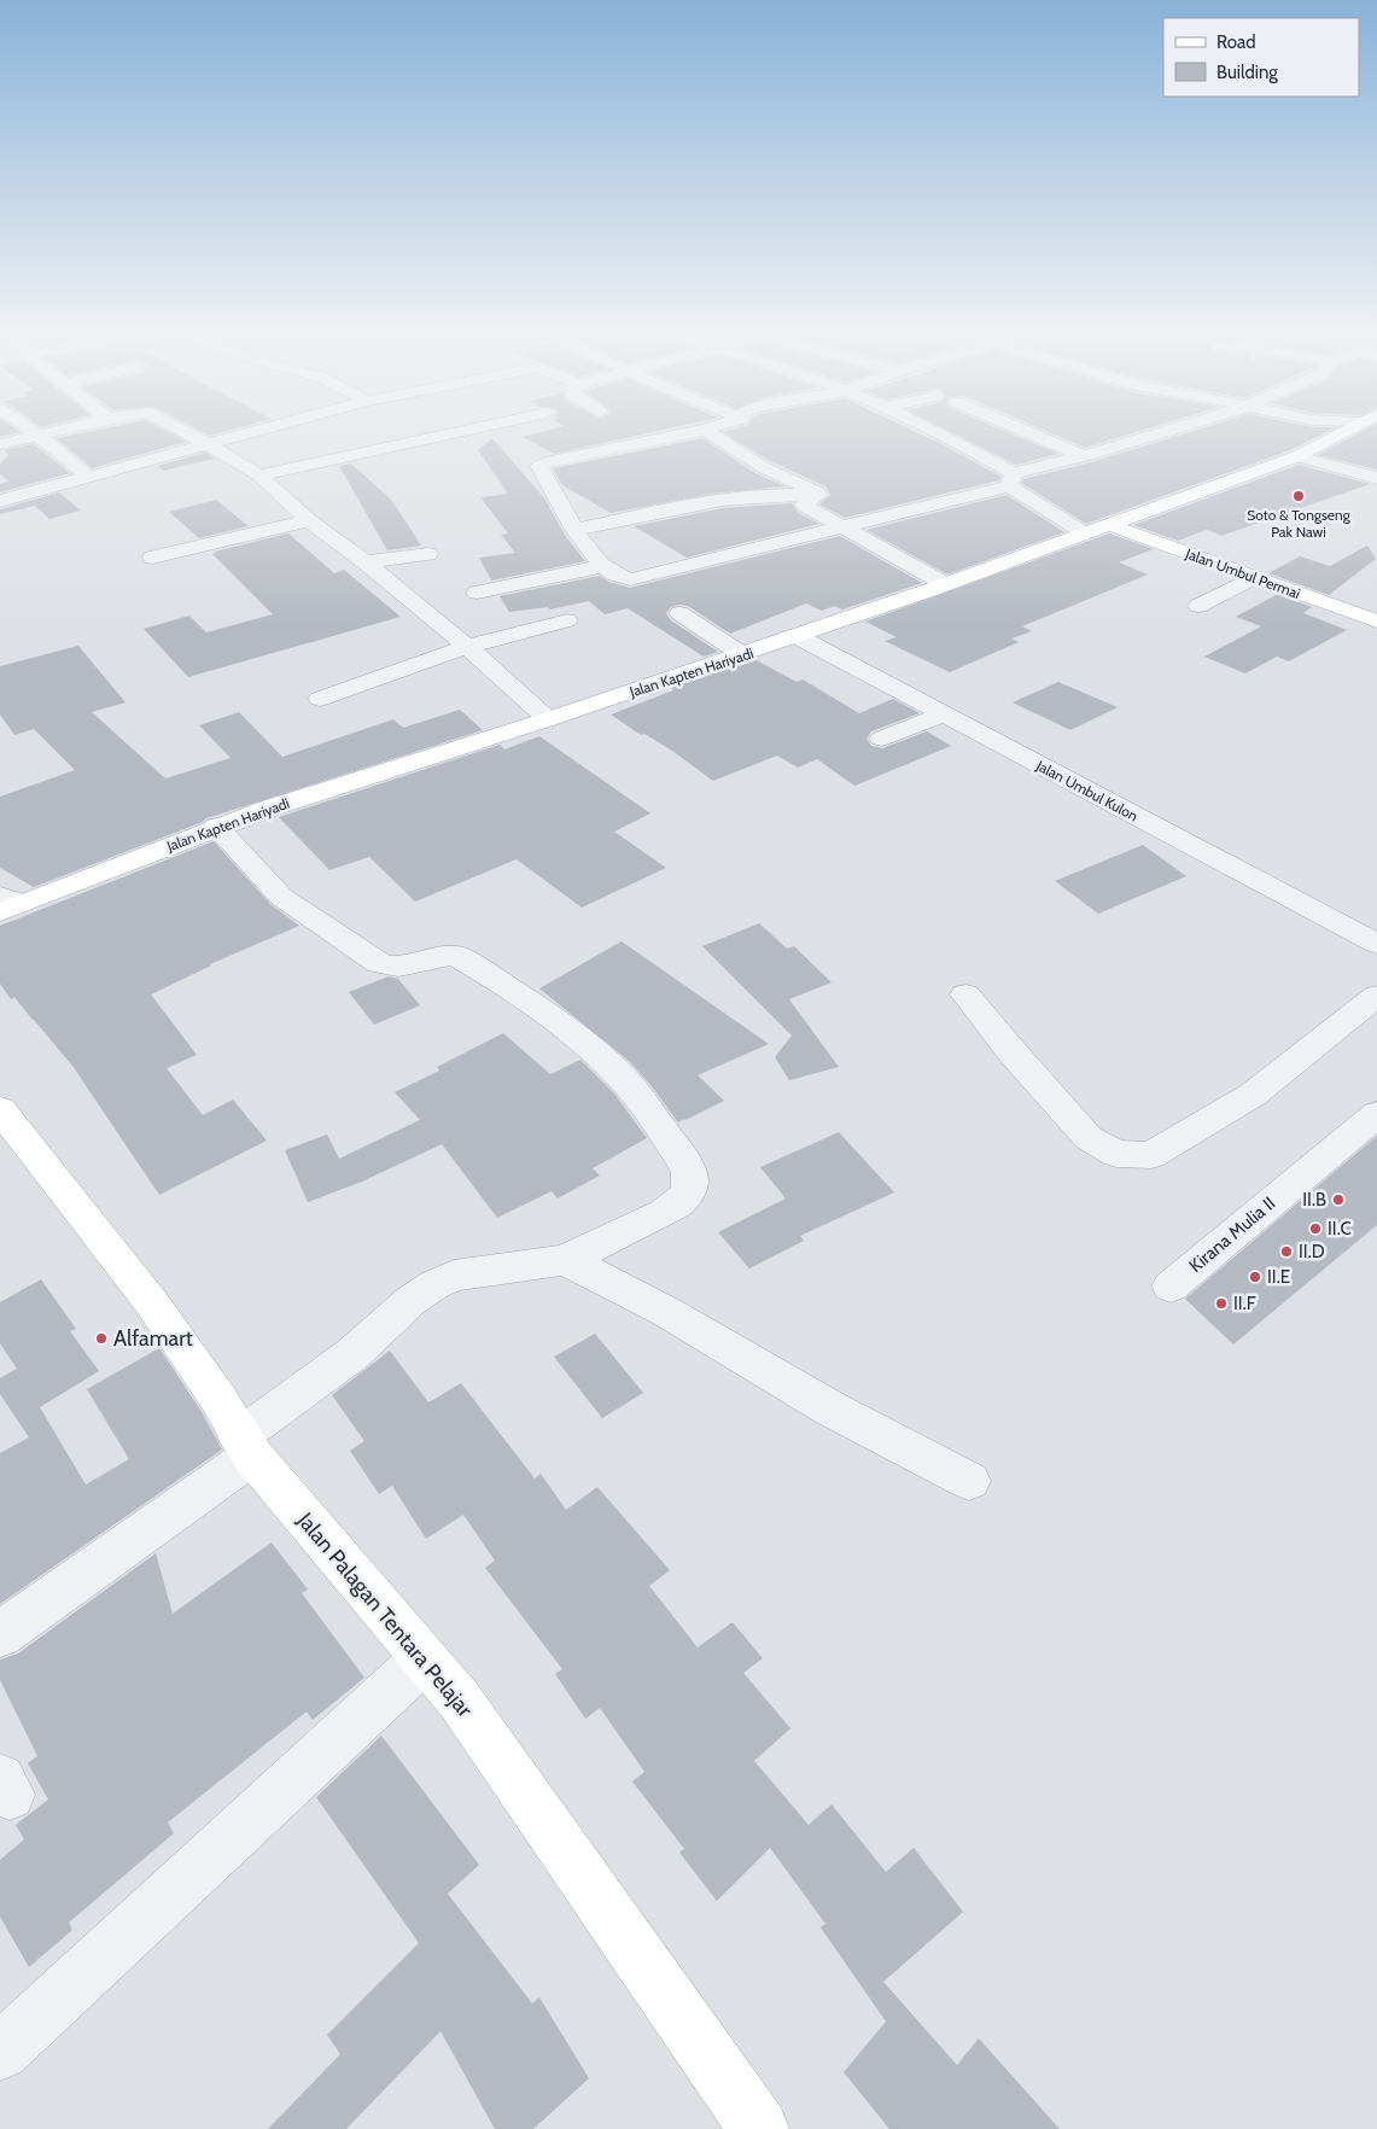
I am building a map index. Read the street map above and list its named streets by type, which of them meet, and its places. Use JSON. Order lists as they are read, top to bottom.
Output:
{
  "streets": {
    "main road": ["Jalan Umbul Permai", "Jalan Kapten Hariyadi", "Jalan Palagan Tentara Pelajar"],
    "street": ["Jalan Umbul Kulon", "Kirana Mulia II"]
  },
  "crossings": [
    ["Jalan Umbul Permai", "Jalan Kapten Hariyadi"],
    ["Jalan Kapten Hariyadi", "Jalan Umbul Kulon"]
  ],
  "places": [
    "Soto & Tongseng Pak Nawi",
    "II.B",
    "II.C",
    "II.D",
    "II.E",
    "II.F",
    "Alfamart"
  ],
  "legend": ["Road", "Building"]
}
